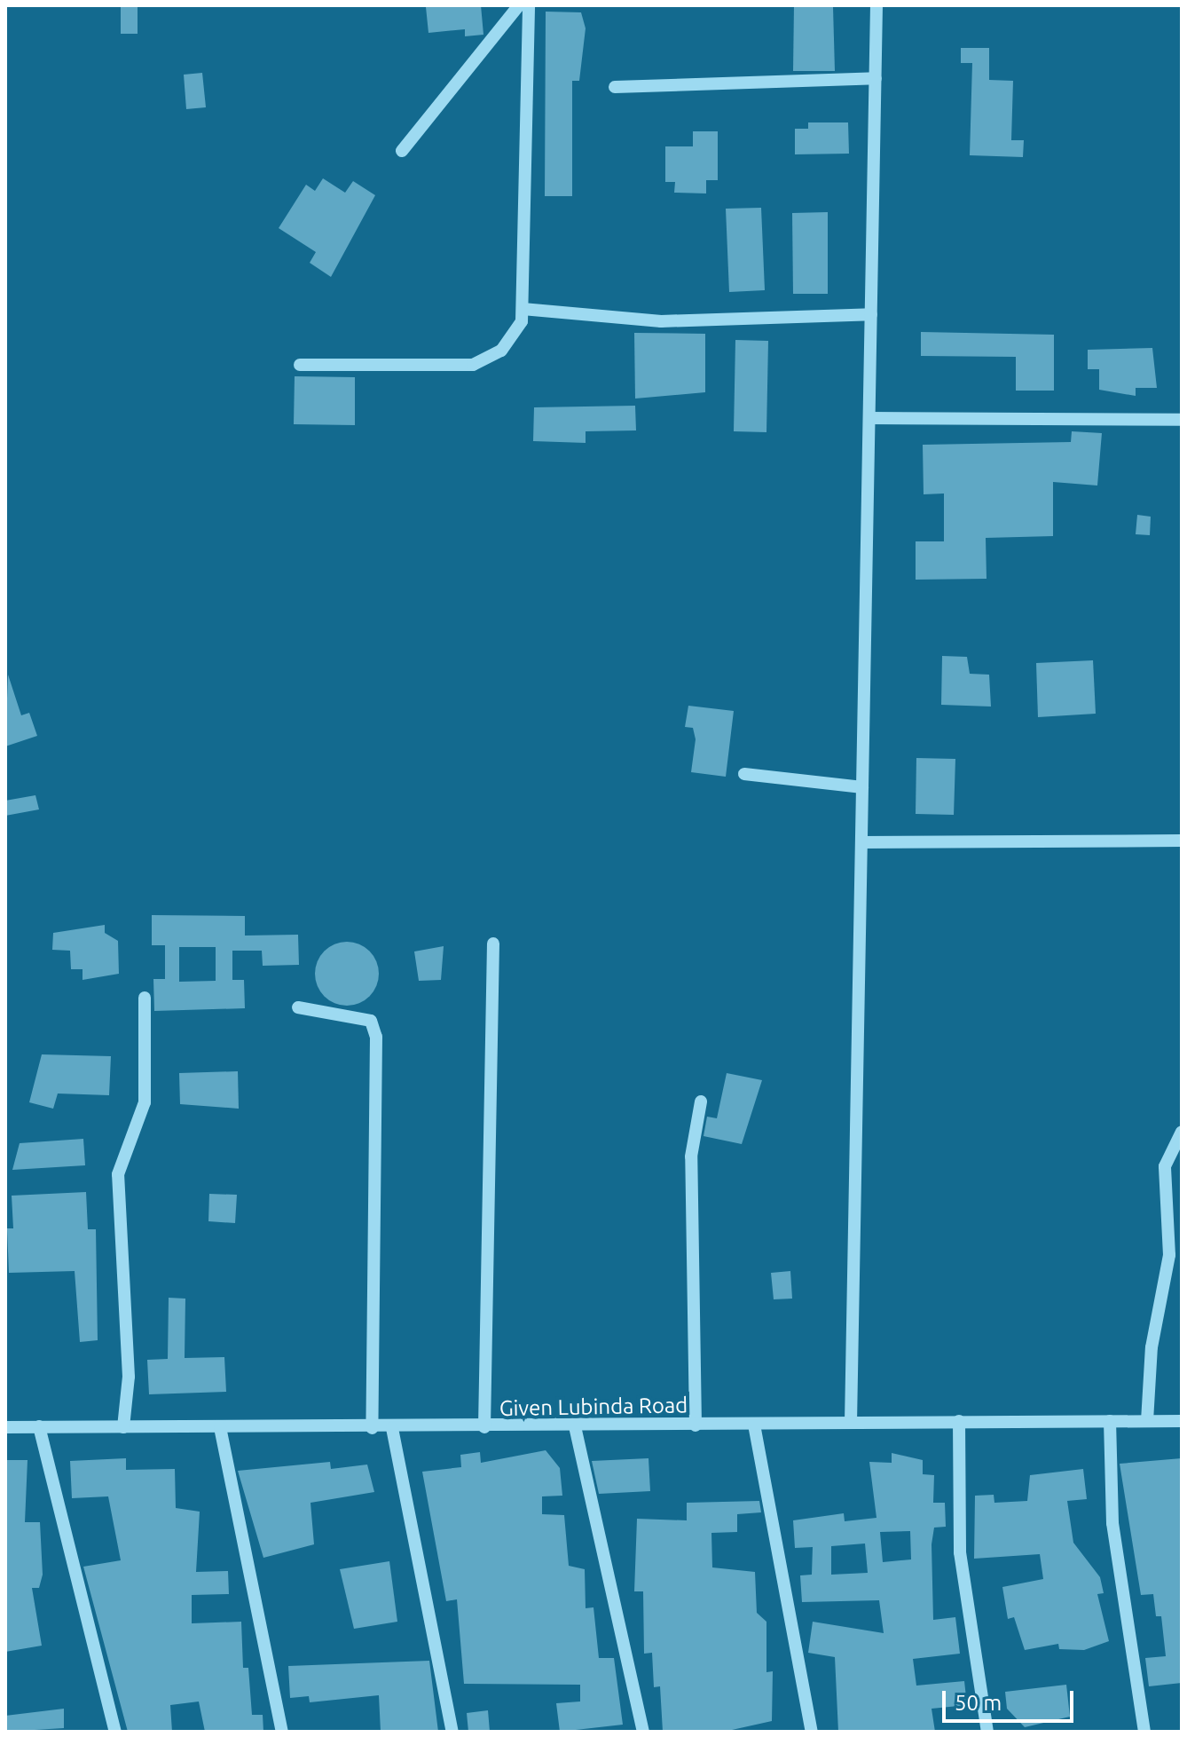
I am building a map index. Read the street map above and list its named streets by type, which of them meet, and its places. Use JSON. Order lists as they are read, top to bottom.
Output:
{
  "streets": {
    "street": ["Given Lubinda Road"]
  },
  "scale_bar": "50 m"
}
